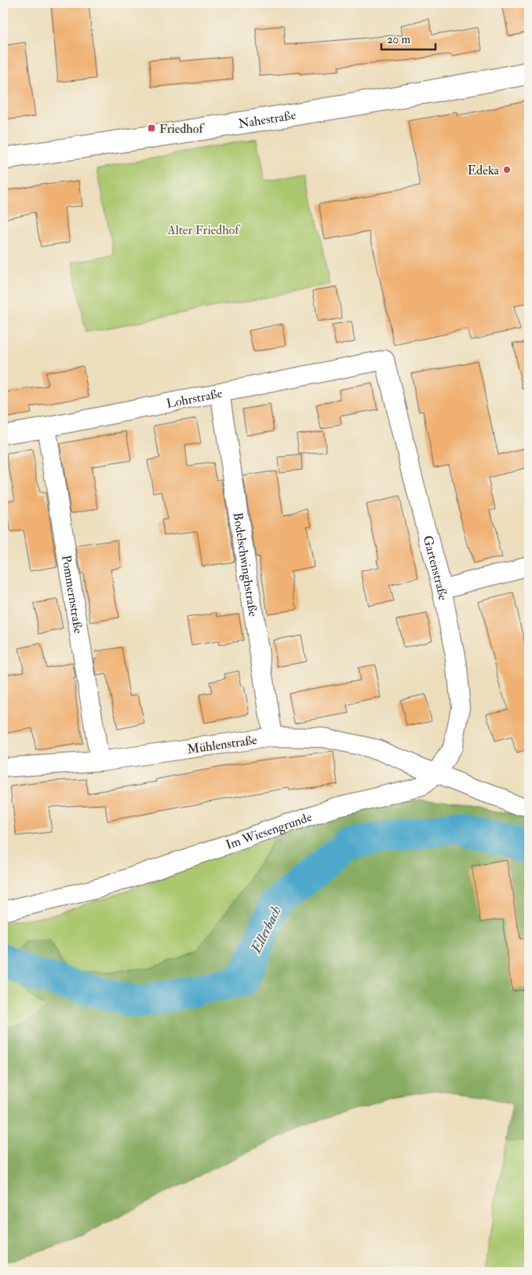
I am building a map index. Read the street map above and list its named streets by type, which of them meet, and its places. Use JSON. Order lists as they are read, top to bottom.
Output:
{
  "streets": {
    "street": [
      "Nahestraße",
      "Lohrstraße",
      "Bodelschwinghstraße",
      "Gartenstraße",
      "Pommernstraße",
      "Mühlenstraße",
      "Im Wiesengrunde"
    ]
  },
  "crossings": [
    ["Lohrstraße", "Bodelschwinghstraße"],
    ["Lohrstraße", "Gartenstraße"],
    ["Lohrstraße", "Pommernstraße"],
    ["Bodelschwinghstraße", "Mühlenstraße"],
    ["Gartenstraße", "Mühlenstraße"],
    ["Gartenstraße", "Im Wiesengrunde"],
    ["Pommernstraße", "Mühlenstraße"],
    ["Mühlenstraße", "Im Wiesengrunde"]
  ],
  "water": ["Ellerbach"],
  "parks": ["Alter Friedhof"],
  "places": {
    "transit": ["Friedhof"],
    "other": ["Edeka"]
  },
  "scale_bar": "20 m"
}
